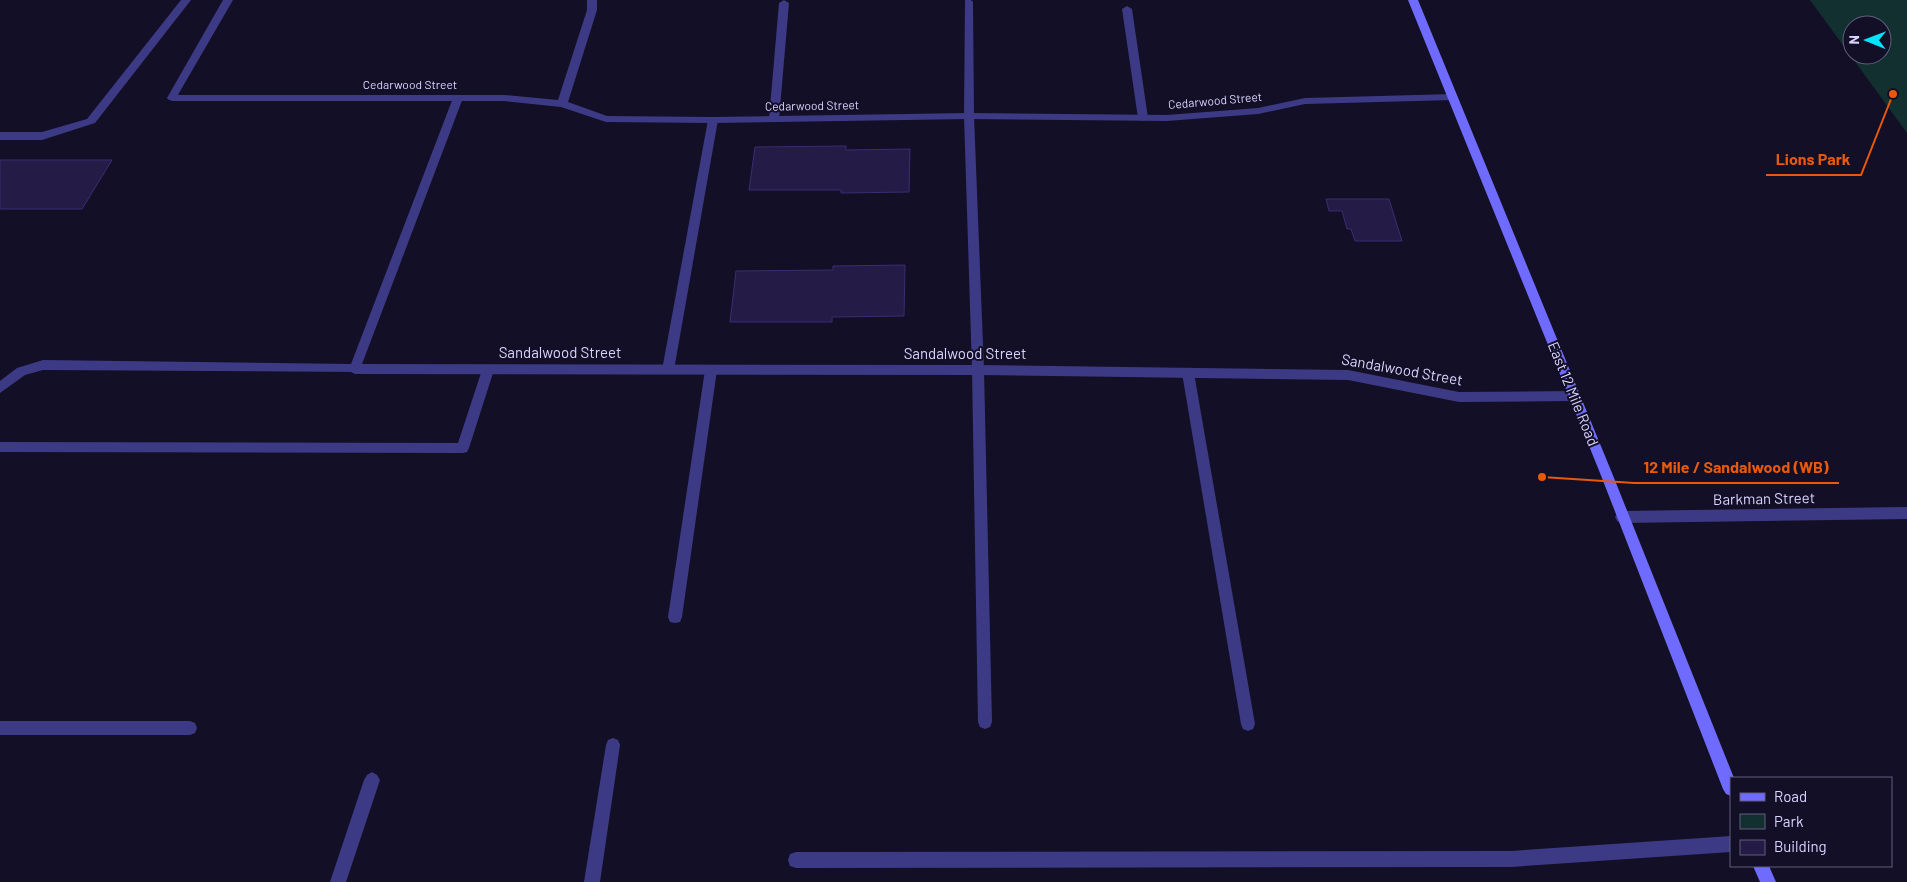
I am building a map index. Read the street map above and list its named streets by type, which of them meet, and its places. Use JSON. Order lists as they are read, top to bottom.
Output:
{
  "streets": {
    "main road": ["East 12 Mile Road"],
    "street": ["Cedarwood Street", "Sandalwood Street", "Barkman Street"]
  },
  "crossings": [
    ["Cedarwood Street", "East 12 Mile Road"],
    ["Sandalwood Street", "East 12 Mile Road"],
    ["East 12 Mile Road", "Barkman Street"]
  ],
  "places": ["Lions Park", "12 Mile / Sandalwood (WB)"],
  "legend": ["Road", "Park", "Building"],
  "north": "left"
}
